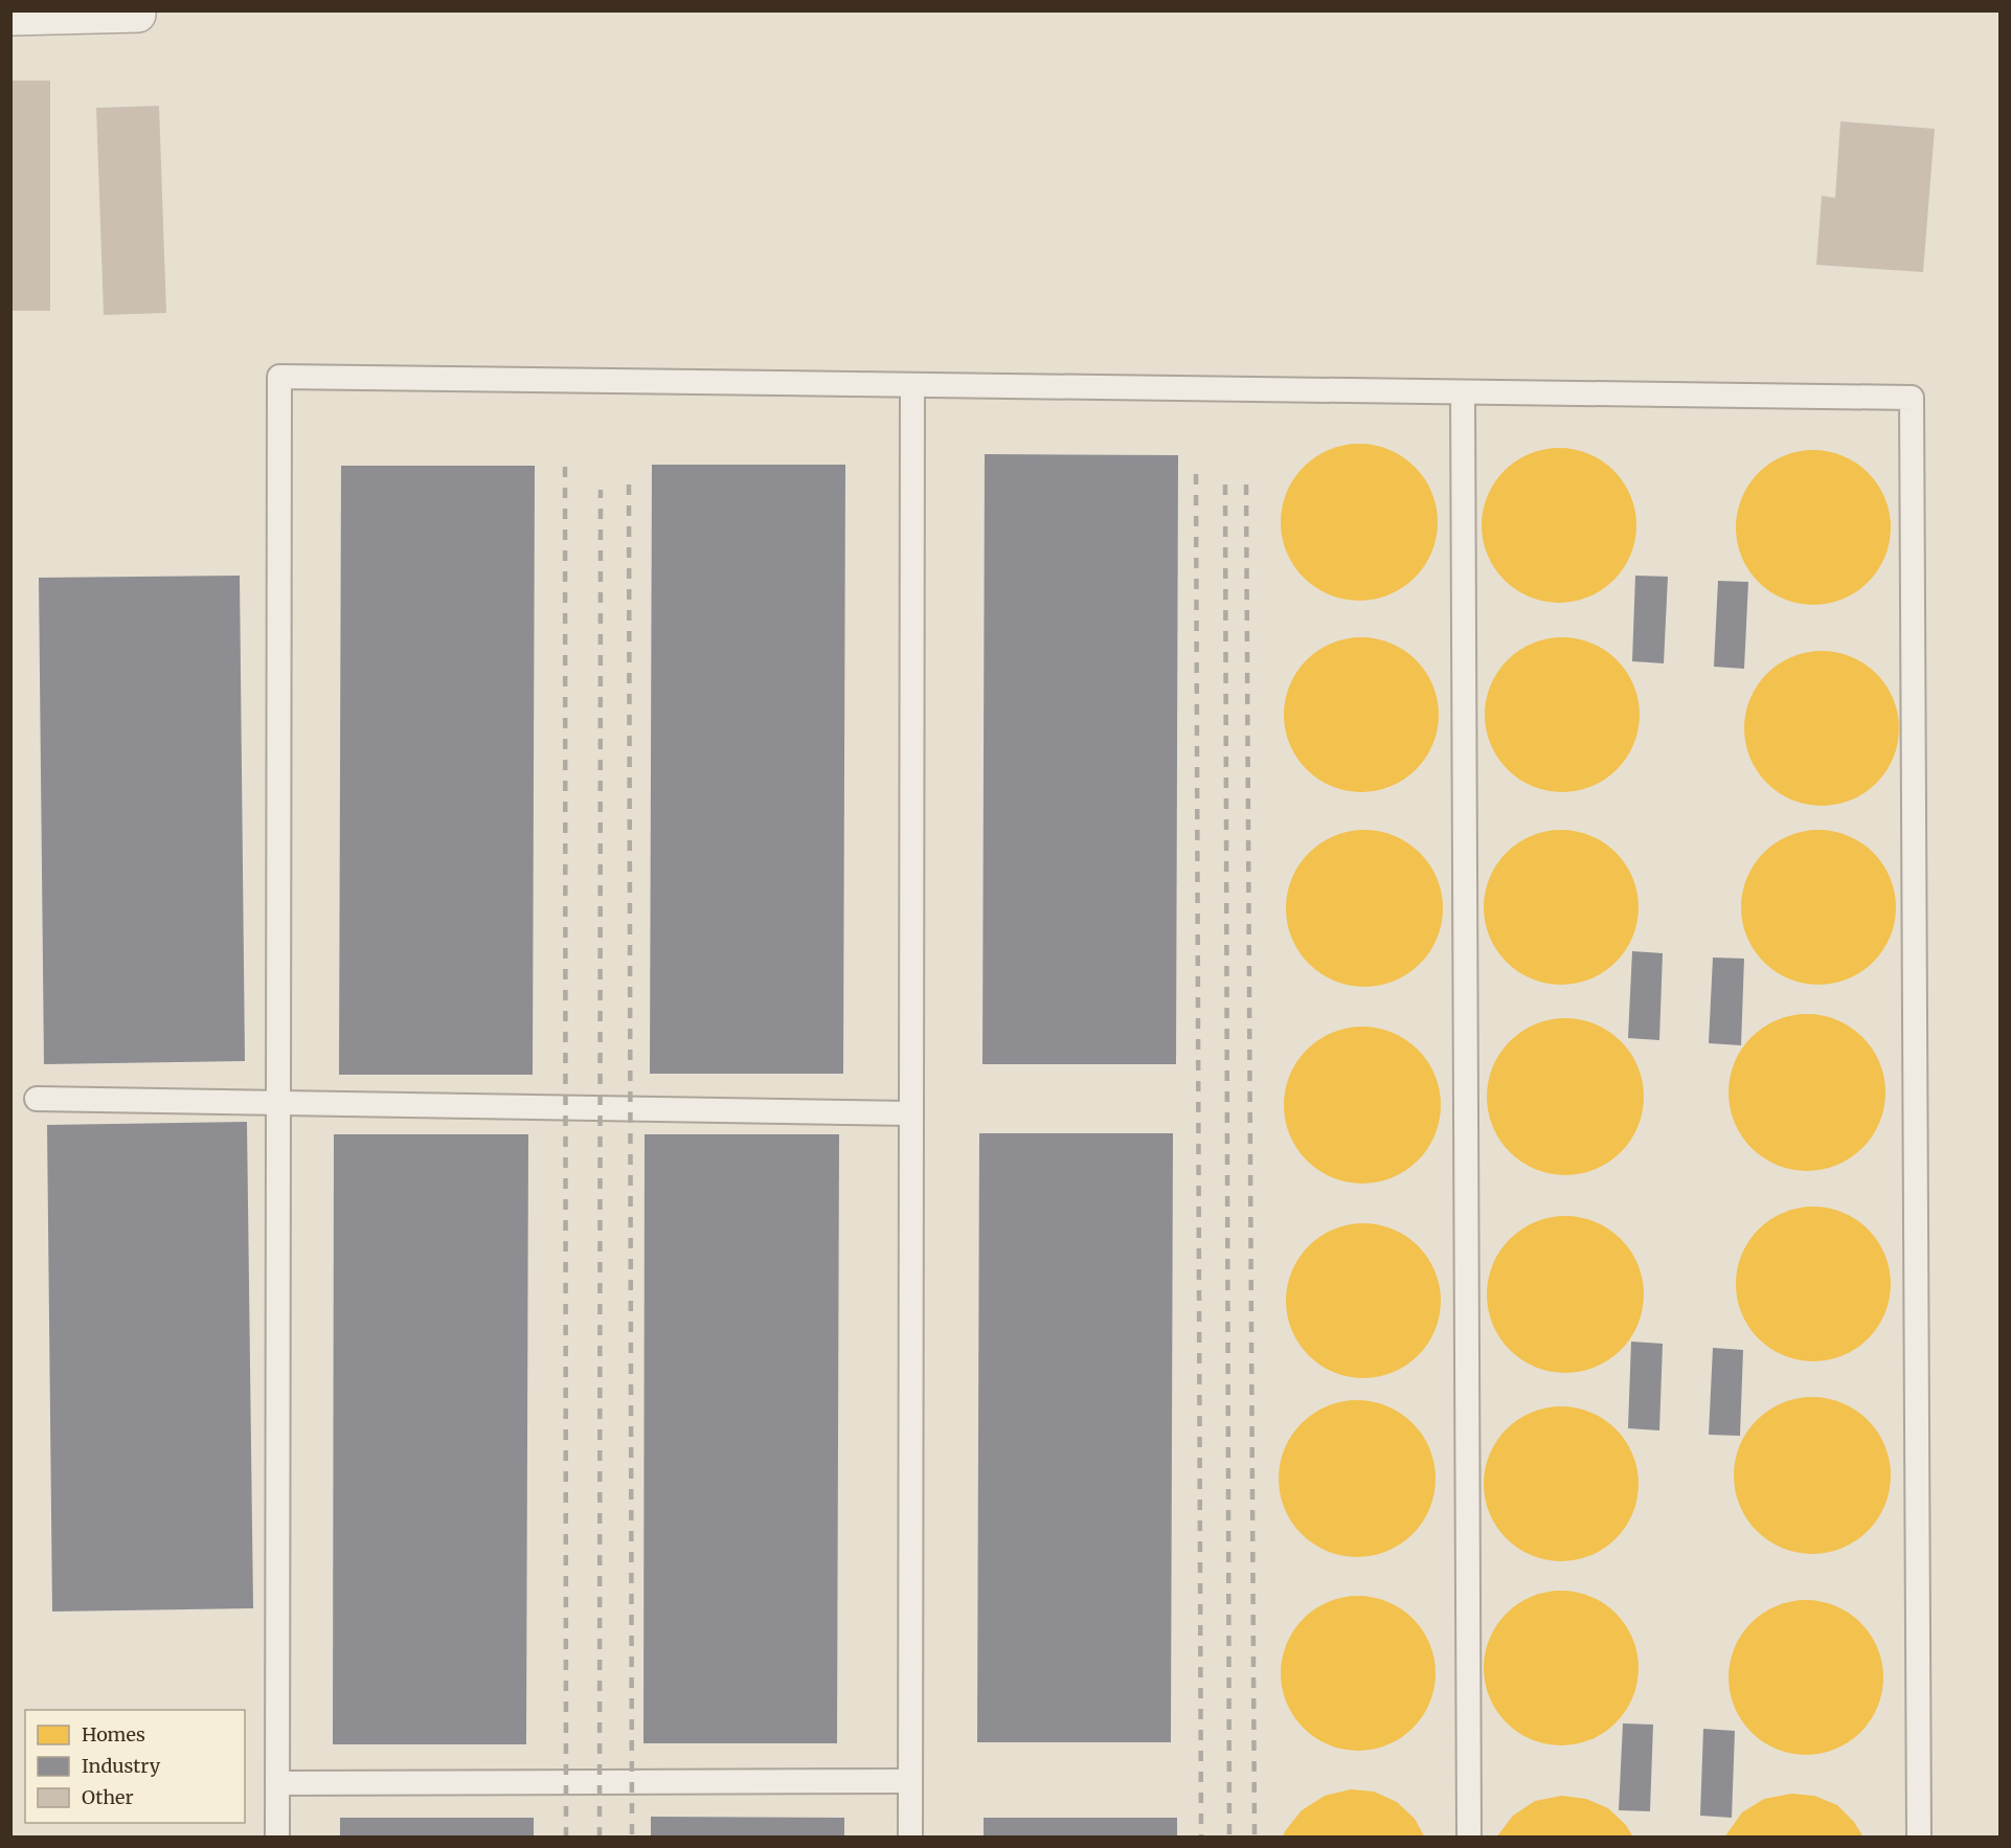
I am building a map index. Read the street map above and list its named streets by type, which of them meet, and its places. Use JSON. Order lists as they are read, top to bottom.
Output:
{
  "legend": ["Homes", "Industry", "Other"]
}
